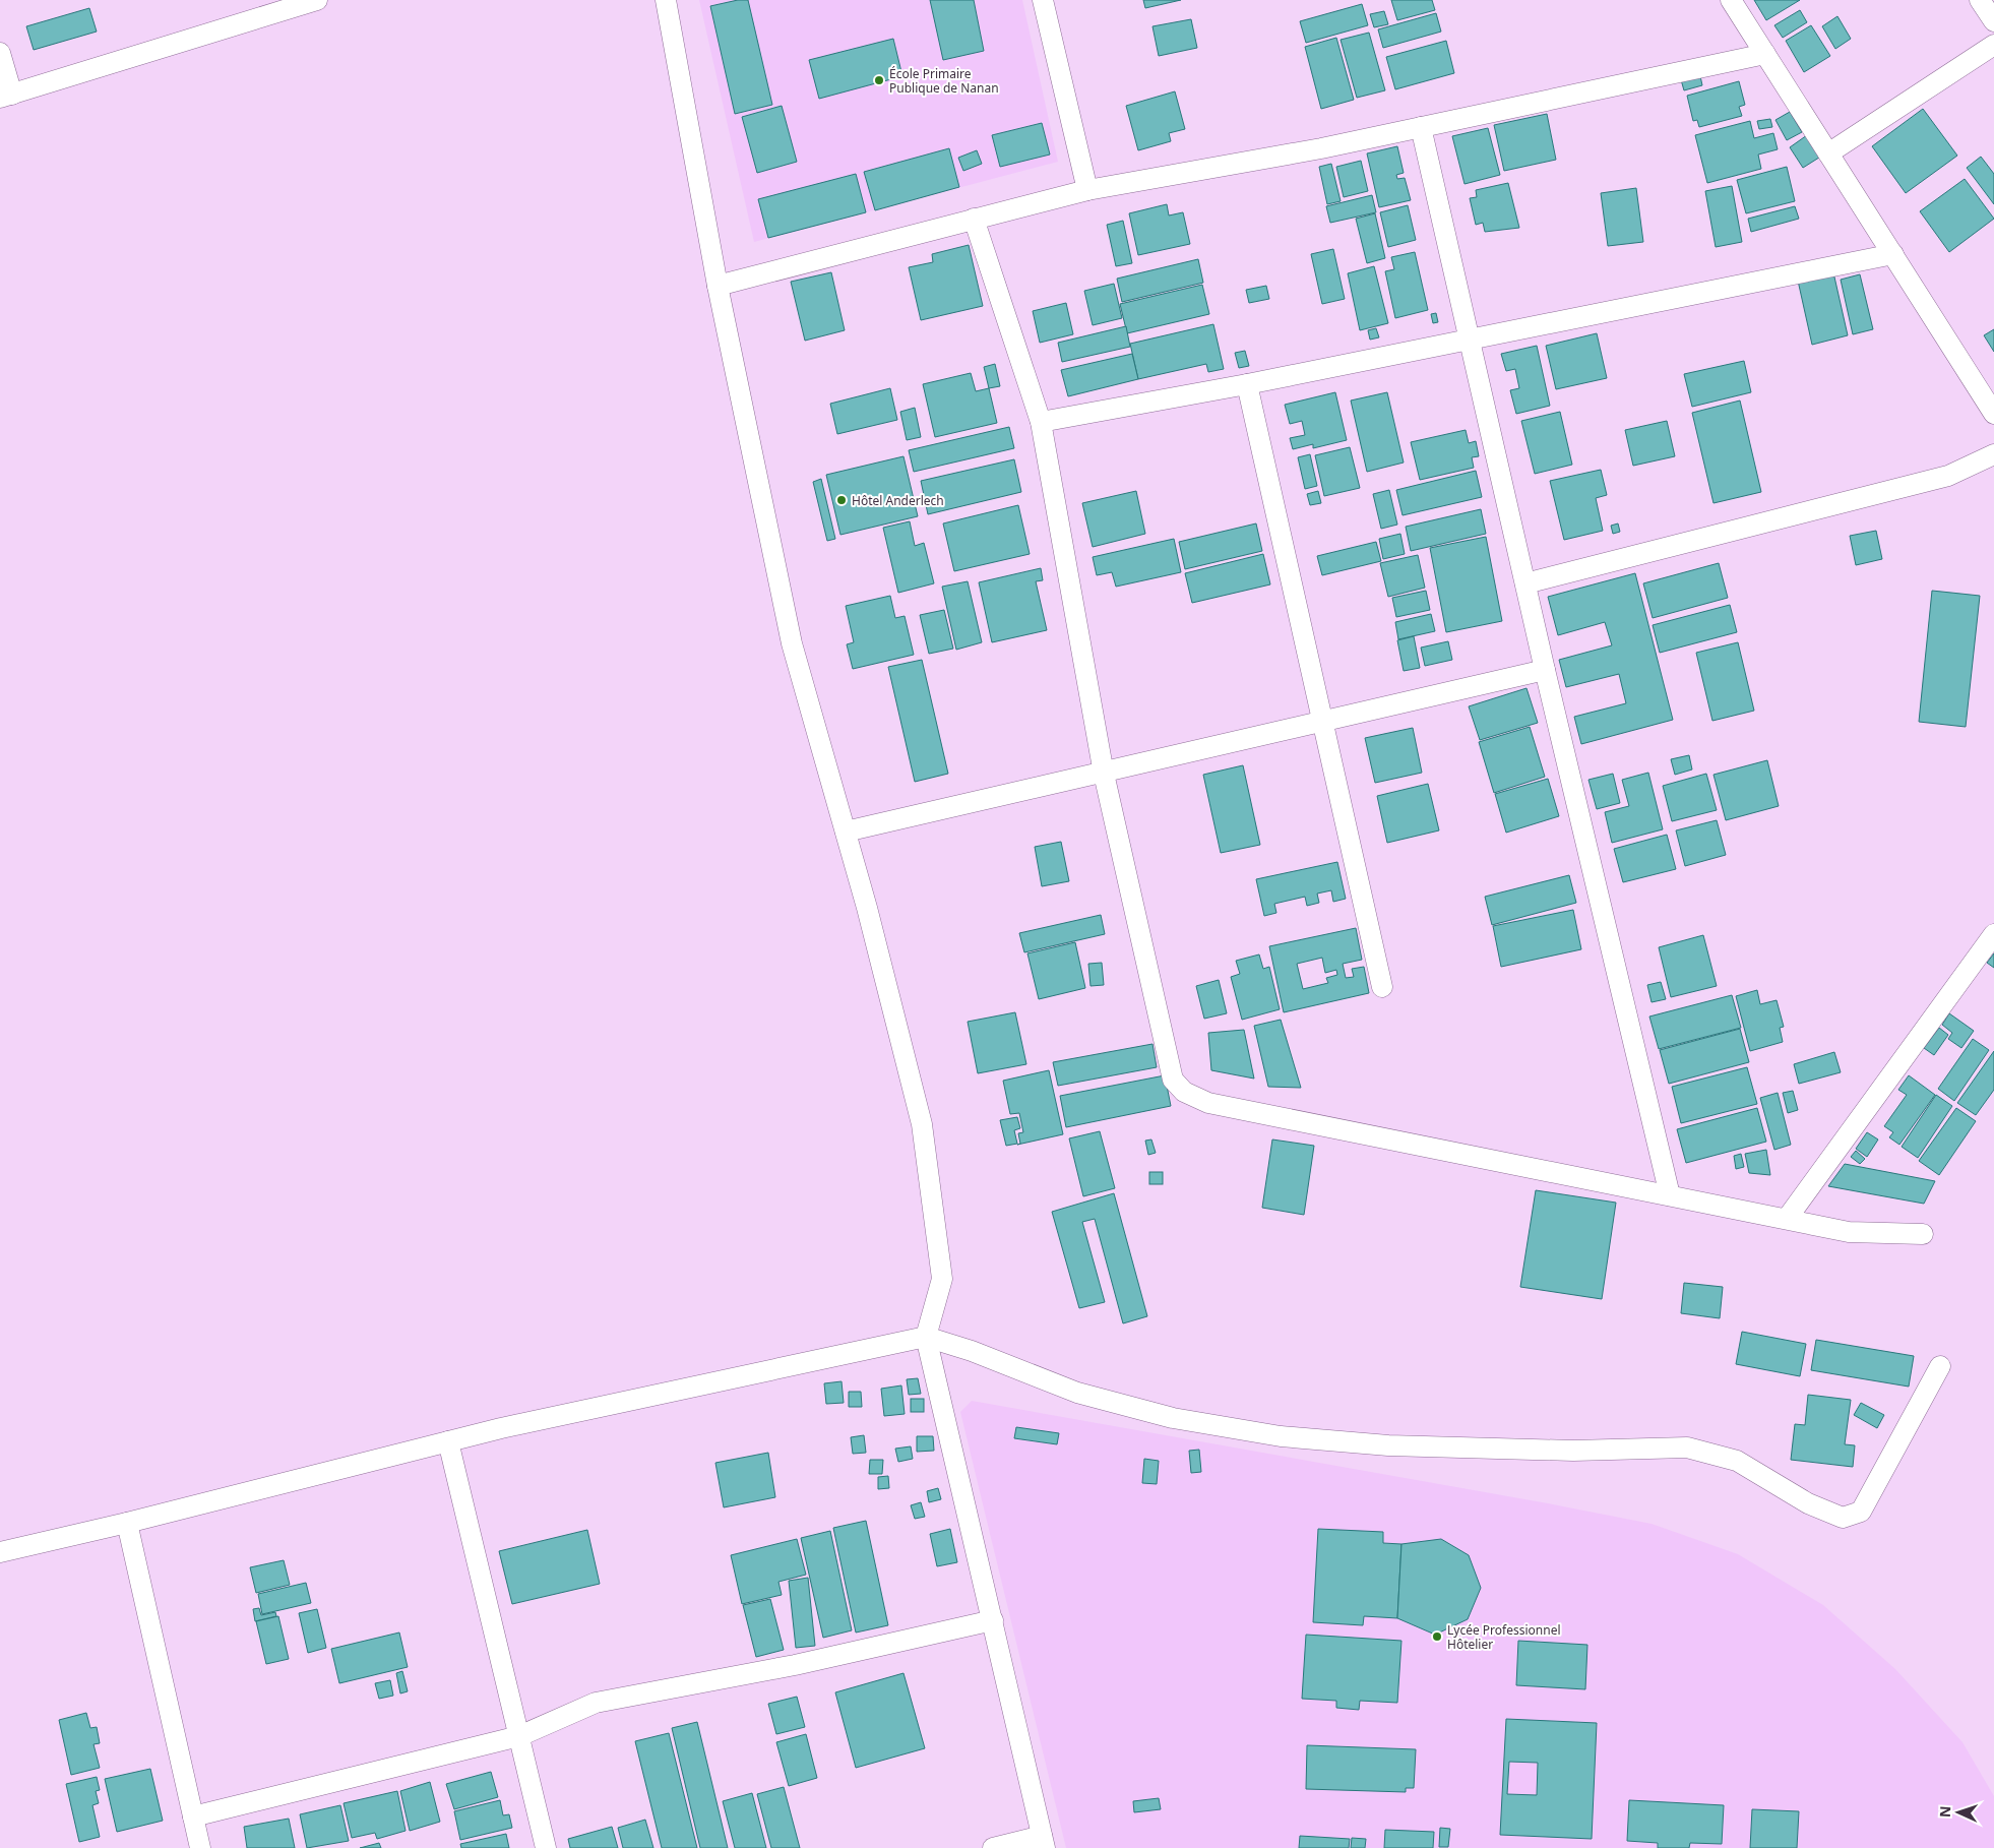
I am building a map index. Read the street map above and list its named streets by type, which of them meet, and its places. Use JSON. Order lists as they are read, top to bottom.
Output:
{
  "places": ["École Primaire Publique de Nanan", "Hôtel Anderlech", "Lycée Professionnel Hôtelier"],
  "north": "left"
}
